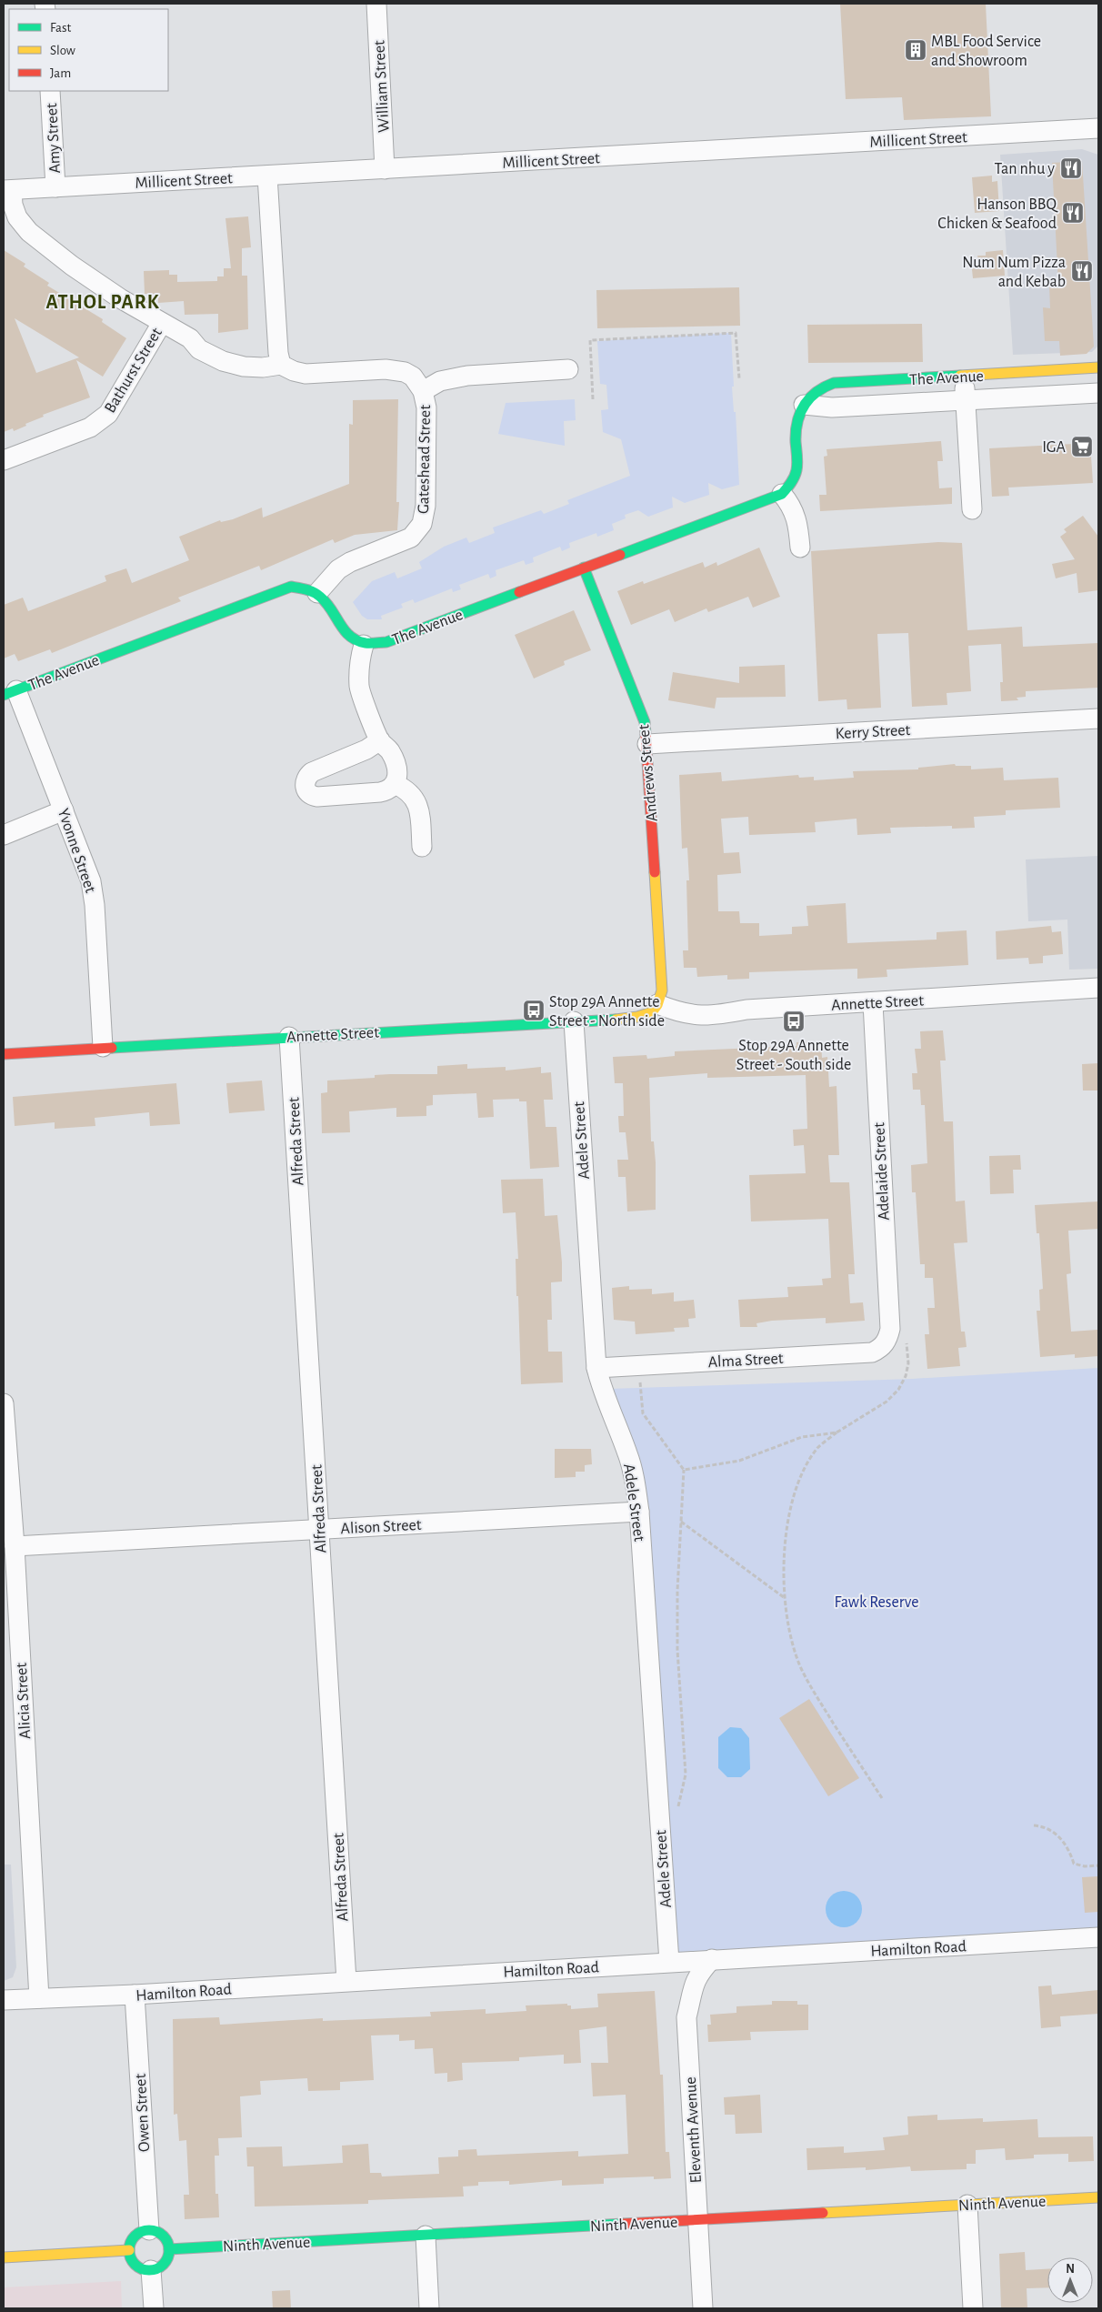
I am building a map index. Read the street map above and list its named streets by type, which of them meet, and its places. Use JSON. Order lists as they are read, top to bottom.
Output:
{
  "streets": {
    "street": [
      "William Street",
      "Amy Street",
      "Millicent Street",
      "Bathurst Street",
      "The Avenue",
      "Gateshead Street",
      "Kerry Street",
      "Andrews Street",
      "Yvonne Street",
      "Annette Street",
      "Adele Street",
      "Alfreda Street",
      "Adelaide Street",
      "Alma Street",
      "Alison Street",
      "Alicia Street",
      "Hamilton Road",
      "Owen Street",
      "Eleventh Avenue",
      "Ninth Avenue"
    ]
  },
  "crossings": [
    ["William Street", "Millicent Street"],
    ["Amy Street", "Millicent Street"],
    ["The Avenue", "Gateshead Street"],
    ["The Avenue", "Andrews Street"],
    ["The Avenue", "Yvonne Street"],
    ["Kerry Street", "Andrews Street"],
    ["Andrews Street", "Annette Street"],
    ["Yvonne Street", "Annette Street"],
    ["Annette Street", "Adele Street"],
    ["Annette Street", "Alfreda Street"],
    ["Annette Street", "Adelaide Street"],
    ["Adele Street", "Alma Street"],
    ["Adele Street", "Alison Street"],
    ["Adele Street", "Hamilton Road"],
    ["Alfreda Street", "Alison Street"],
    ["Alfreda Street", "Hamilton Road"],
    ["Adelaide Street", "Alma Street"],
    ["Alison Street", "Alicia Street"],
    ["Alicia Street", "Hamilton Road"],
    ["Hamilton Road", "Owen Street"],
    ["Hamilton Road", "Eleventh Avenue"],
    ["Owen Street", "Ninth Avenue"],
    ["Eleventh Avenue", "Ninth Avenue"]
  ],
  "districts": ["ATHOL PARK"],
  "parks": ["Fawk Reserve"],
  "places": {
    "building": ["MBL Food Service and Showroom"],
    "restaurant": ["Tan nhu y", "Hanson BBQ Chicken & Seafood", "Num Num Pizza and Kebab"],
    "supermarket": ["IGA"],
    "bus stop": ["Stop 29A Annette Street - North side", "Stop 29A Annette Street - South side"]
  },
  "legend": ["Fast", "Slow", "Jam"],
  "north": "top"
}
